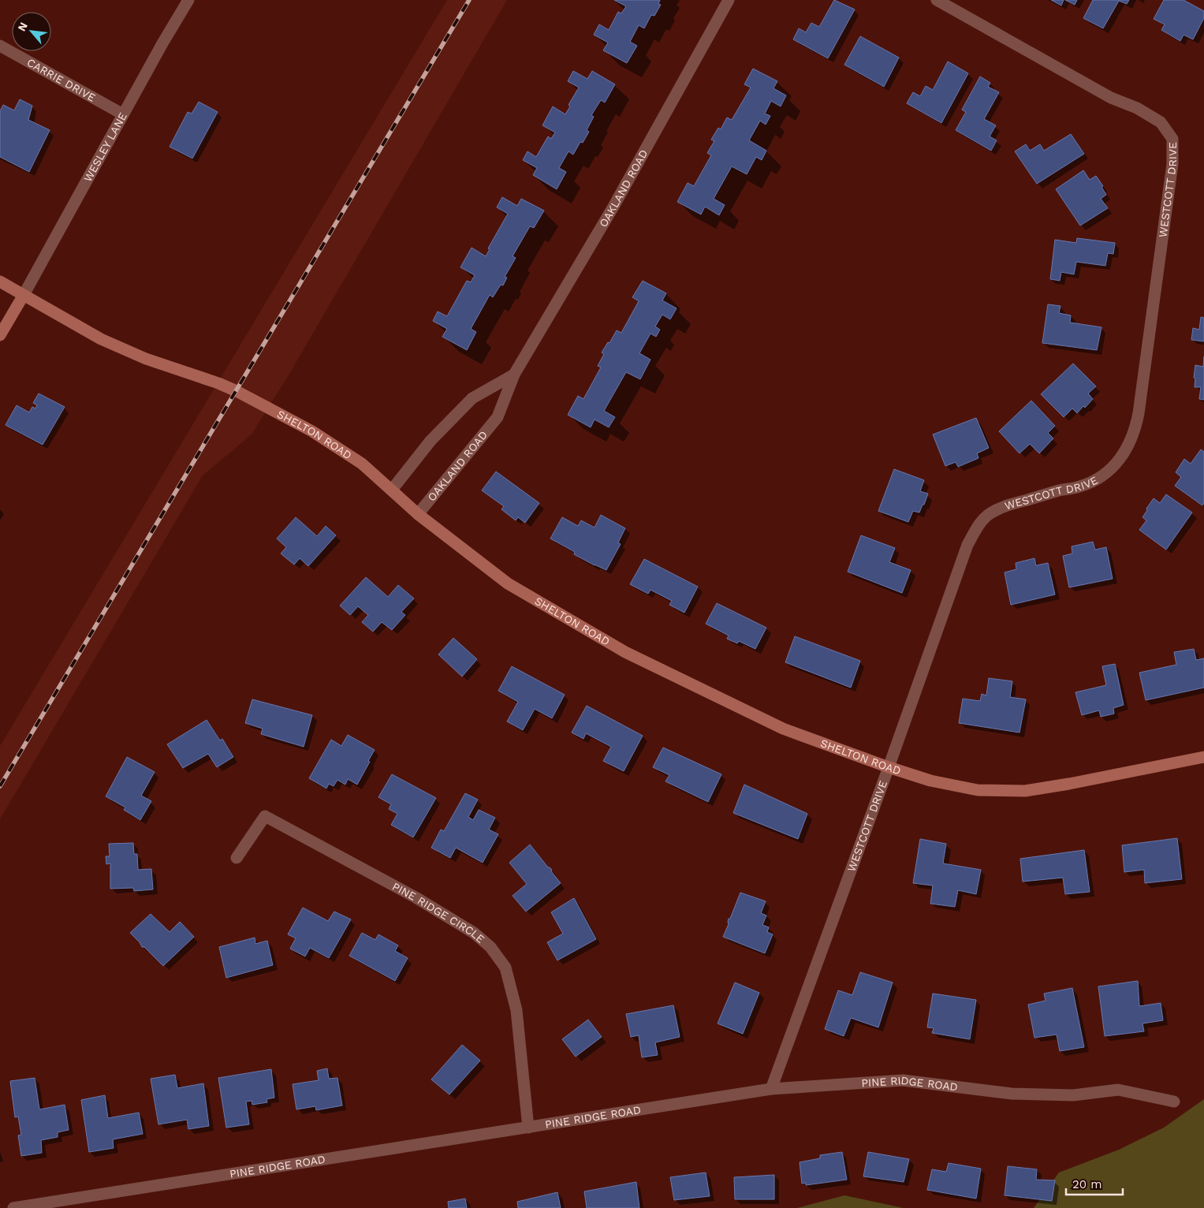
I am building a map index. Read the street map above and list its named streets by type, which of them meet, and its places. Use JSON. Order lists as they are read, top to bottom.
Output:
{
  "streets": {
    "street": [
      "CARRIE DRIVE",
      "WESLEY LANE",
      "OAKLAND ROAD",
      "WESTCOTT DRIVE",
      "SHELTON ROAD",
      "PINE RIDGE CIRCLE",
      "PINE RIDGE ROAD"
    ]
  },
  "crossings": [
    ["CARRIE DRIVE", "WESLEY LANE"],
    ["WESLEY LANE", "SHELTON ROAD"],
    ["OAKLAND ROAD", "SHELTON ROAD"],
    ["WESTCOTT DRIVE", "SHELTON ROAD"],
    ["WESTCOTT DRIVE", "PINE RIDGE ROAD"],
    ["PINE RIDGE CIRCLE", "PINE RIDGE ROAD"]
  ],
  "scale_bar": "20 m",
  "north": "top left"
}
